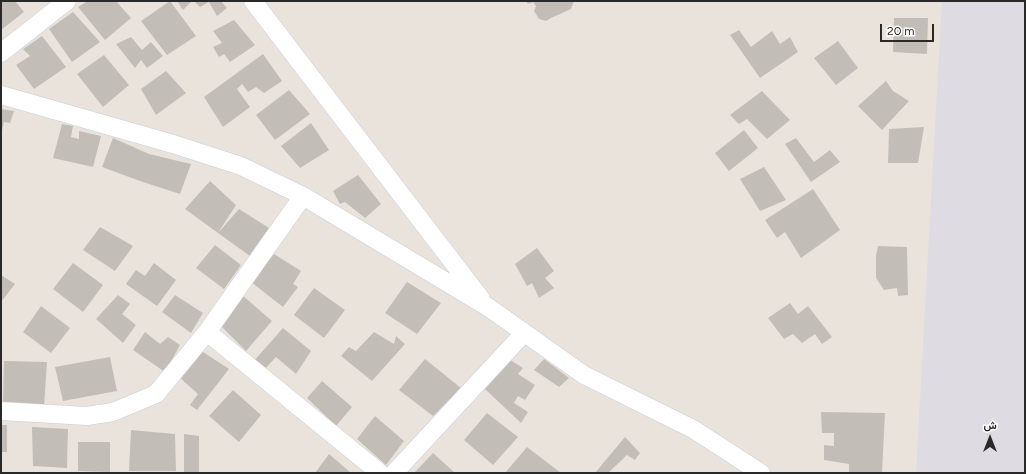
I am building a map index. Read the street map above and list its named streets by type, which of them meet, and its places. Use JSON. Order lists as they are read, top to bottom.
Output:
{
  "scale_bar": "20 m",
  "north": "top"
}
